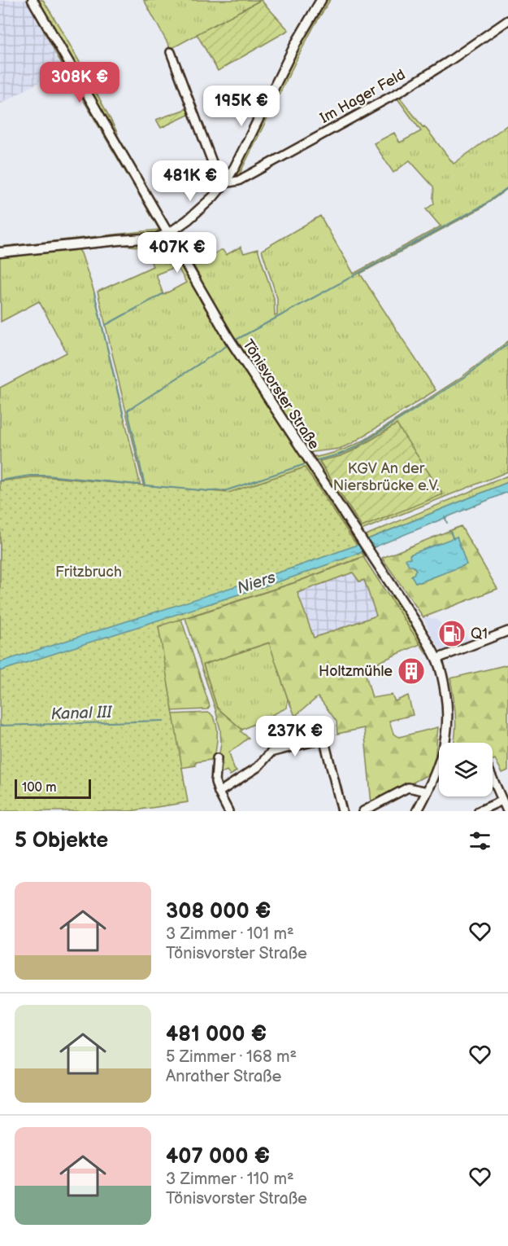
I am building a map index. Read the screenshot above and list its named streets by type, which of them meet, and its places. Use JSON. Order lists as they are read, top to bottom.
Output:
{
  "streets": {
    "main road": ["Tönisvorster Straße"],
    "street": ["Im Hager Feld"]
  },
  "water": ["Niers", "Kanal III"],
  "parks": ["KGV An der Niersbrücke e.V.", "Fritzbruch"],
  "places": {
    "fuel station": ["Q1"],
    "building": ["Holtzmühle"]
  },
  "scale_bar": "100 m",
  "page": {
    "price": [
      "308K €",
      "195K €",
      "481K €",
      "407K €",
      "237K €"
    ],
    "scale": "100 m",
    "heading": "5 Objekte",
    "list": [
      {
        "name": "308 000 €",
        "note": "3 Zimmer · 101 m² · Tönisvorster Straße"
      },
      {
        "name": "481 000 €",
        "note": "5 Zimmer · 168 m² · Anrather Straße"
      },
      {
        "name": "407 000 €",
        "note": "3 Zimmer · 110 m² · Tönisvorster Straße"
      }
    ]
  }
}
